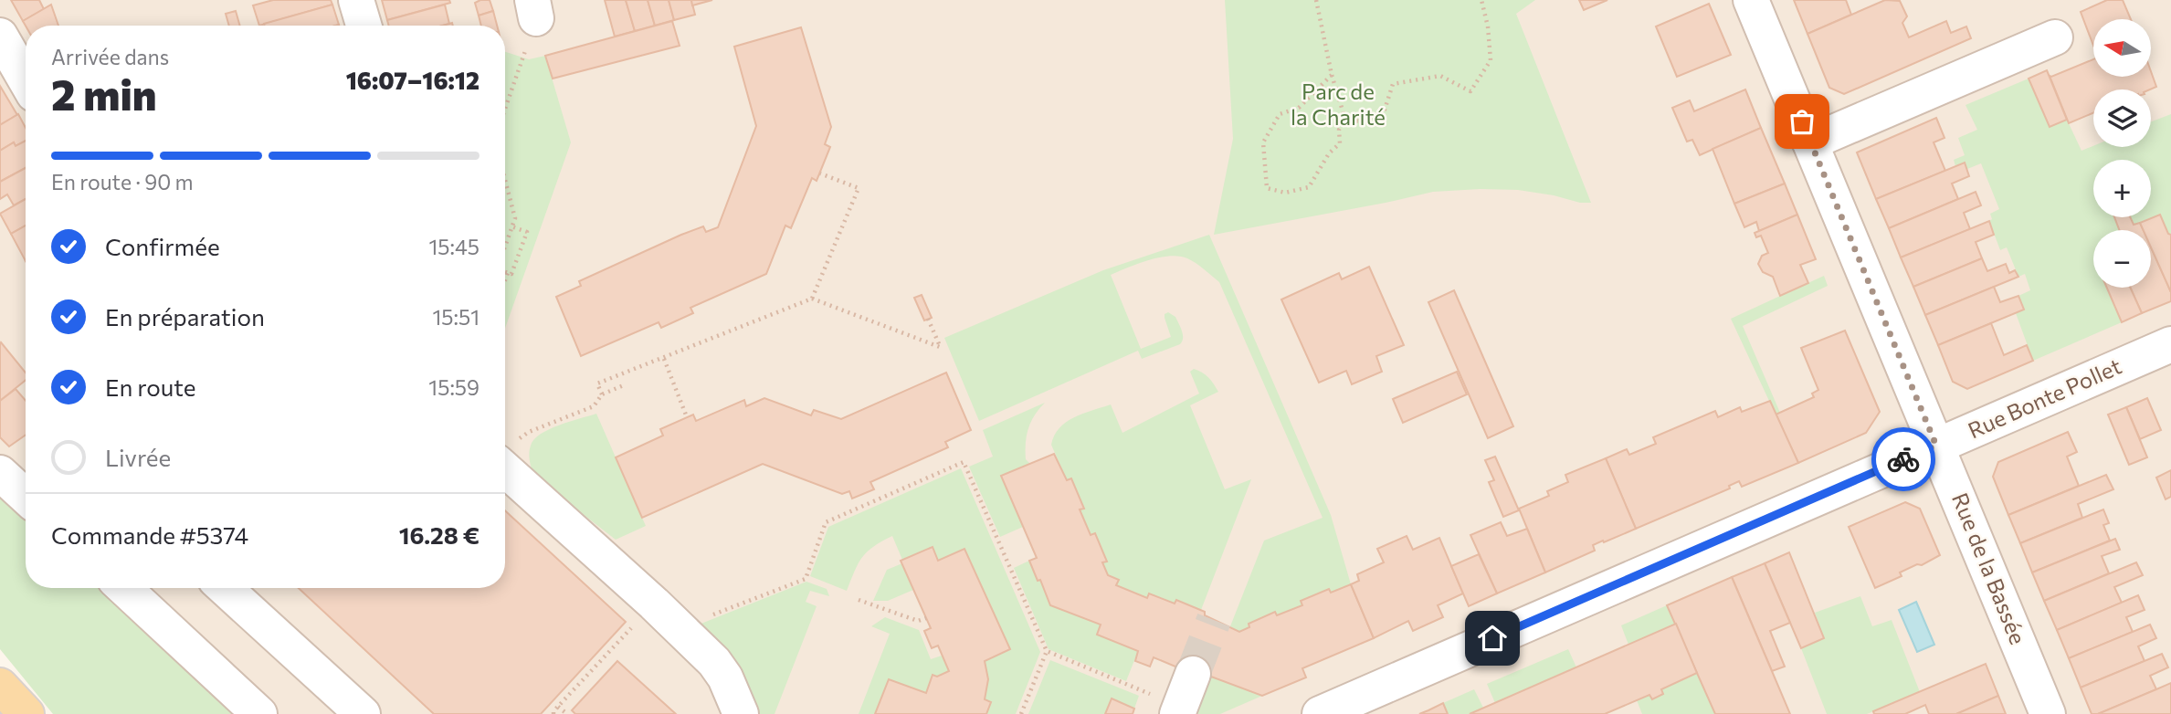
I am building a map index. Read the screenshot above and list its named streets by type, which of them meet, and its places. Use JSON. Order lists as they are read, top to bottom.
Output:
{
  "streets": {
    "street": ["Rue Bonte Pollet", "Rue de la Bassée"]
  },
  "crossings": [
    ["Rue Bonte Pollet", "Rue de la Bassée"]
  ],
  "parks": ["Parc de la Charité"],
  "north": "left",
  "page": {
    "map_buttons": ["+", "−"],
    "heading": ["2 min", "Arrivée dans", "16:07–16:12"],
    "panel": ["Commande #5374", "16.28 €"],
    "bar": "En route · 90 m",
    "list": [
      ["Confirmée", "15:45"],
      ["En préparation", "15:51"],
      ["En route", "15:59"],
      "Livrée"
    ]
  }
}
